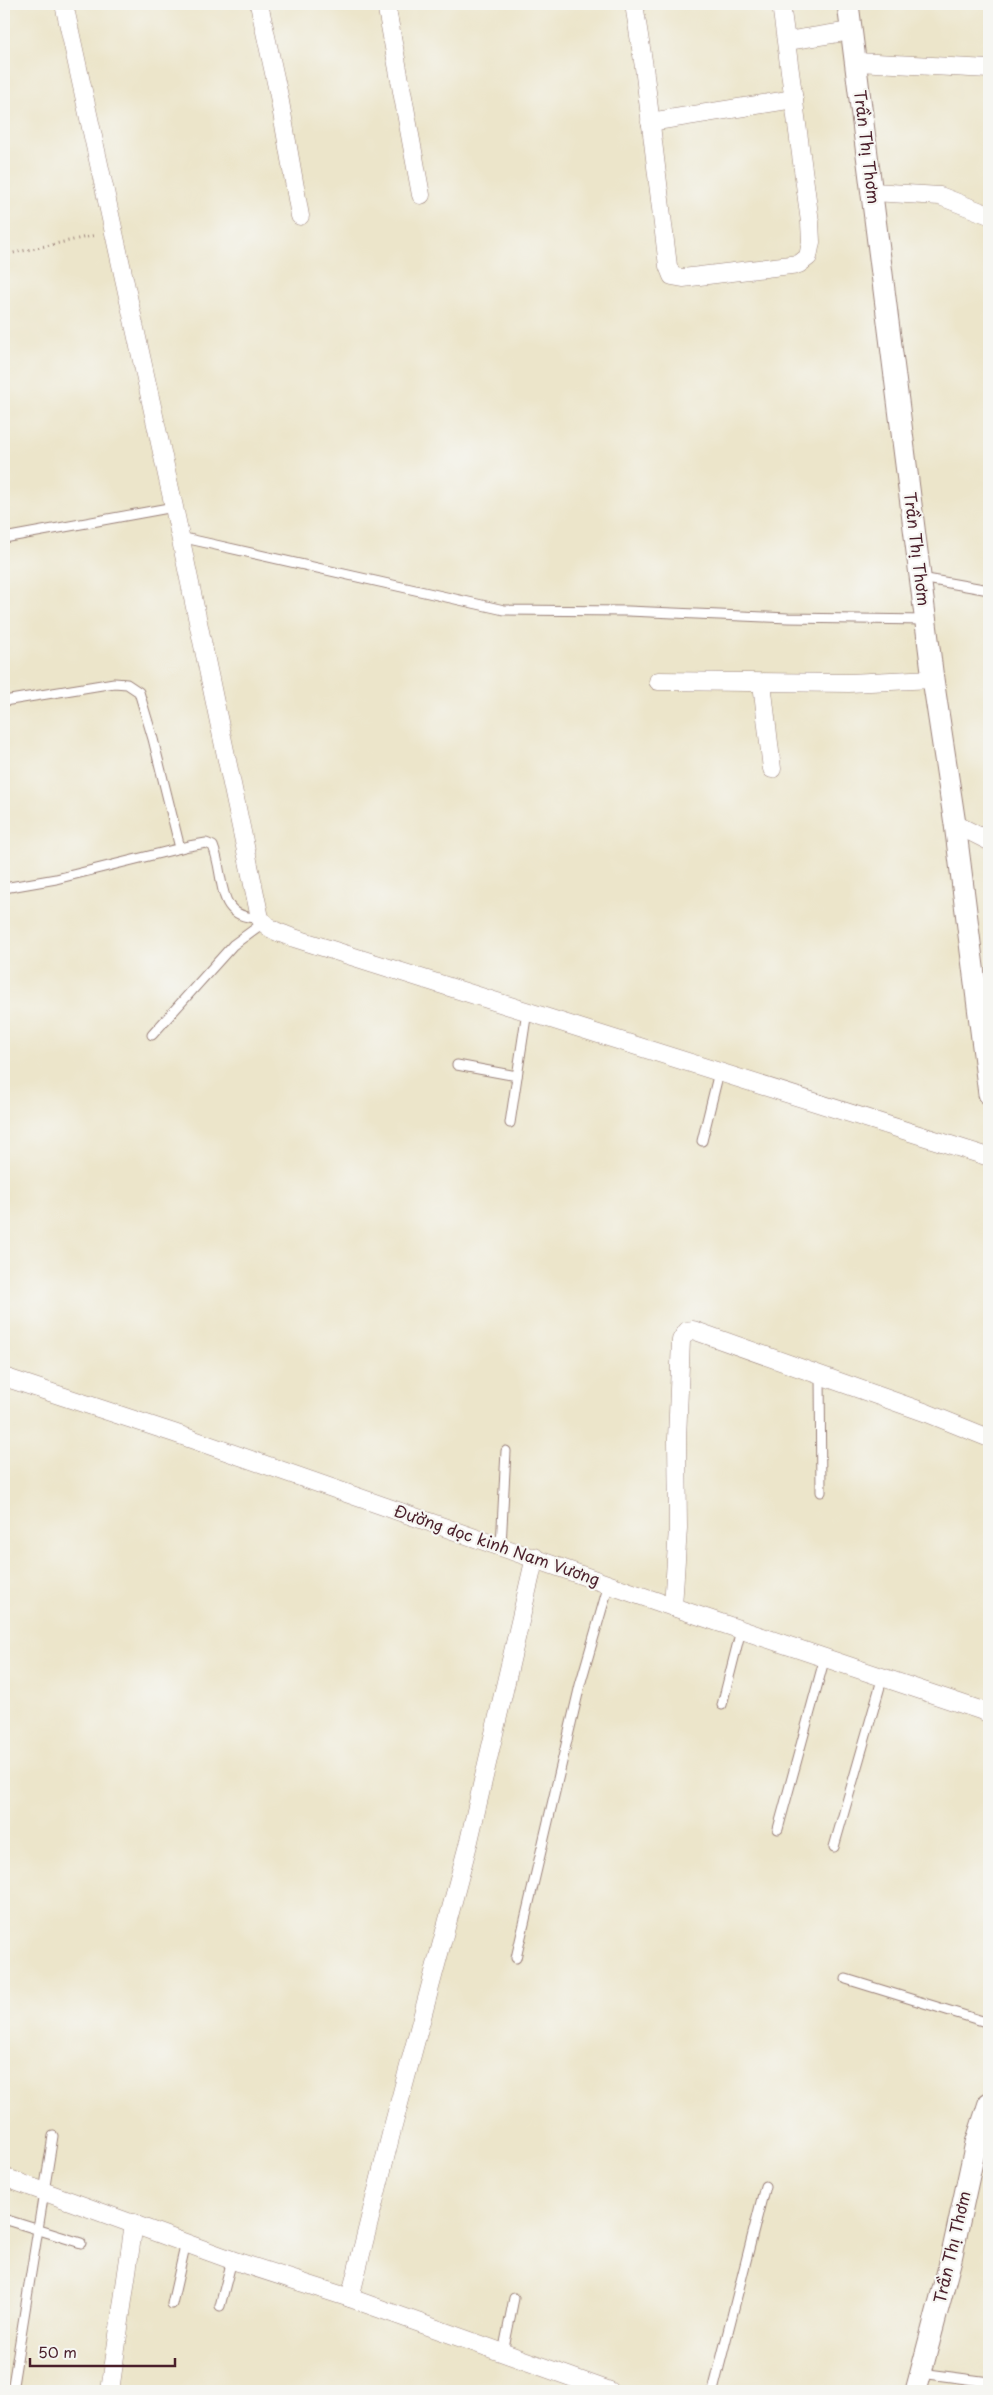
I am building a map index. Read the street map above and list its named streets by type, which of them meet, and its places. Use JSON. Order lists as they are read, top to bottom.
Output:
{
  "streets": {
    "street": ["Trần Thị Thơm", "Đường dọc kinh Nam Vương"]
  },
  "scale_bar": "50 m"
}
